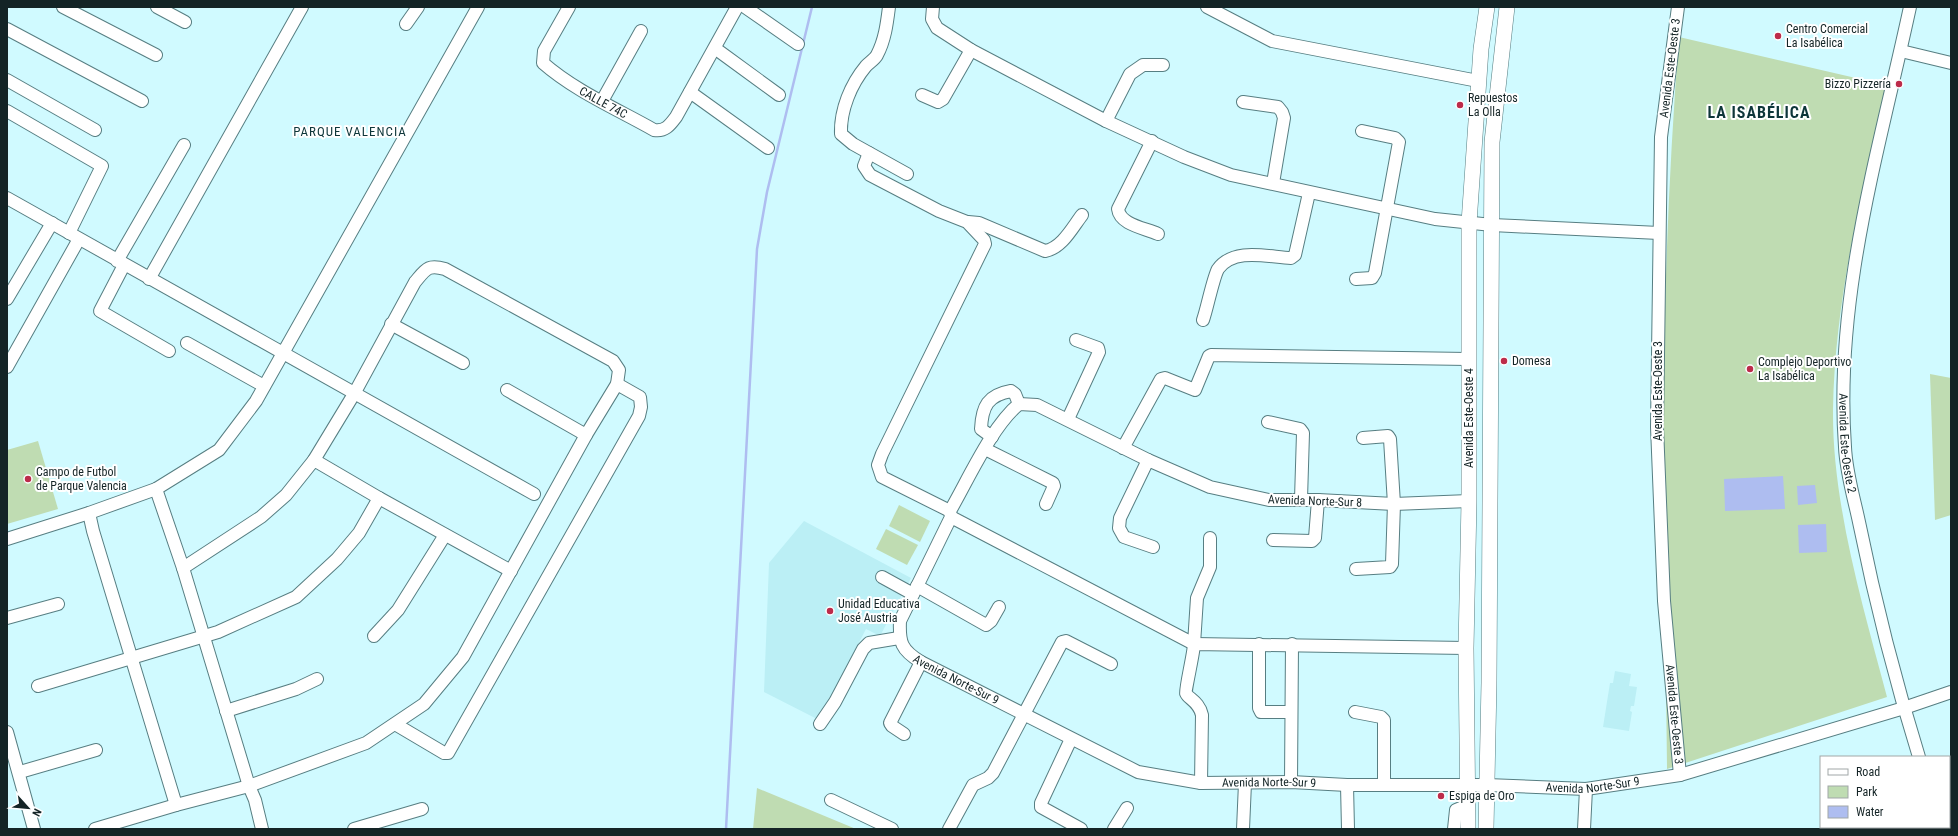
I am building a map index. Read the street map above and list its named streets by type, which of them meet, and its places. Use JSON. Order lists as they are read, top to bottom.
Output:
{
  "streets": {
    "main road": ["Avenida Este-Oeste 4"],
    "street": [
      "Avenida Este-Oeste 3",
      "CALLE 74C",
      "Avenida Este-Oeste 2",
      "Avenida Norte-Sur 8",
      "Avenida Norte-Sur 9"
    ]
  },
  "crossings": [
    ["Avenida Este-Oeste 3", "Avenida Norte-Sur 9"],
    ["Avenida Este-Oeste 4", "Avenida Norte-Sur 8"],
    ["Avenida Este-Oeste 4", "Avenida Norte-Sur 9"],
    ["Avenida Este-Oeste 2", "Avenida Norte-Sur 9"]
  ],
  "districts": ["LA ISABÉLICA", "PARQUE VALENCIA"],
  "places": [
    "Centro Comercial La Isabélica",
    "Bizzo Pizzería",
    "Repuestos La Olla",
    "Domesa",
    "Complejo Deportivo La Isabélica",
    "Campo de Futbol de Parque Valencia",
    "Unidad Educativa José Austria",
    "Espiga de Oro"
  ],
  "legend": ["Road", "Park", "Water"],
  "north": "bottom right"
}
